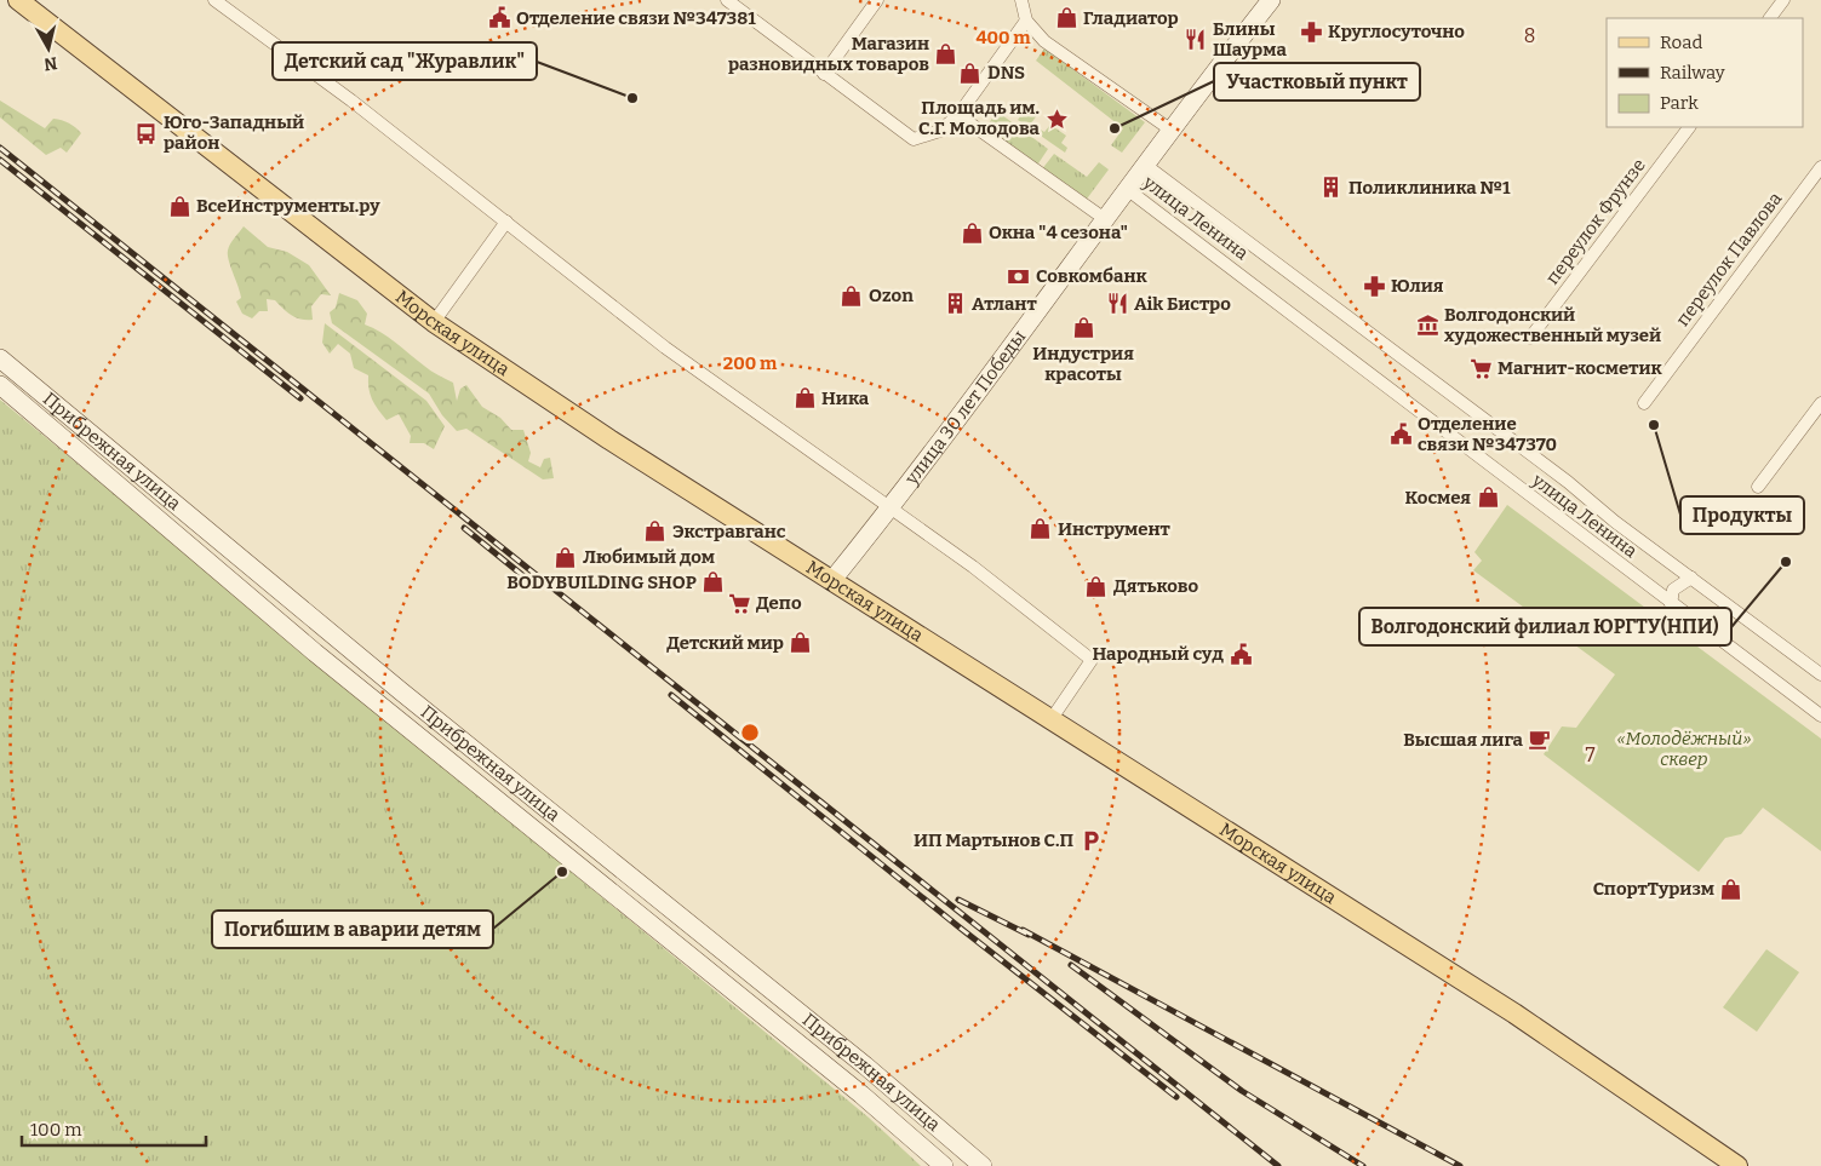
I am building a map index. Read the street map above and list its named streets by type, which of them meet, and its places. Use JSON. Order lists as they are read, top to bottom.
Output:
{
  "streets": {
    "main road": ["Морская улица", "улица 30 лет Победы", "Прибрежная улица"],
    "street": ["улица Ленина", "переулок Фрунзе", "переулок Павлова"]
  },
  "crossings": [
    ["улица Ленина", "улица 30 лет Победы"],
    ["Морская улица", "улица 30 лет Победы"]
  ],
  "districts": ["8", "7"],
  "parks": ["«Молодёжный» сквер"],
  "places": {
    "public building": ["Отделение связи №347381", "Отделение связи №347370", "Народный суд"],
    "shop": [
      "Гладиатор",
      "Магазин разновидных товаров",
      "DNS",
      "ВсеИнструменты.ру",
      "Окна \"4 сезона\"",
      "Ozon",
      "Индустрия красоты",
      "Ника",
      "Космея",
      "Инструмент",
      "Экстравганс",
      "Любимый дом",
      "BODYBUILDING SHOP",
      "Дятьково",
      "Детский мир",
      "СпортТуризм"
    ],
    "pharmacy": ["Круглосуточно", "Юлия"],
    "restaurant": ["Блины Шаурма", "Aik Бистро"],
    "other": [
      "Детский сад \"Журавлик\"",
      "Участковый пункт",
      "Продукты",
      "Волгодонский филиал ЮРГТУ(НПИ)",
      "Погибшим в аварии детям"
    ],
    "place": ["Площадь им. С.Г. Молодова"],
    "bus stop": ["Юго-Западный район"],
    "building": ["Поликлиника №1", "Атлант"],
    "bank": ["Совкомбанк"],
    "museum": ["Волгодонский художественный музей"],
    "supermarket": ["Магнит-косметик", "Депо"],
    "cafe": ["Высшая лига"],
    "parking": ["ИП Мартынов С.П"]
  },
  "legend": ["Road", "Railway", "Park"],
  "scale_bar": "100 m",
  "north": "bottom",
  "rings": ["400 m", "200 m"]
}
